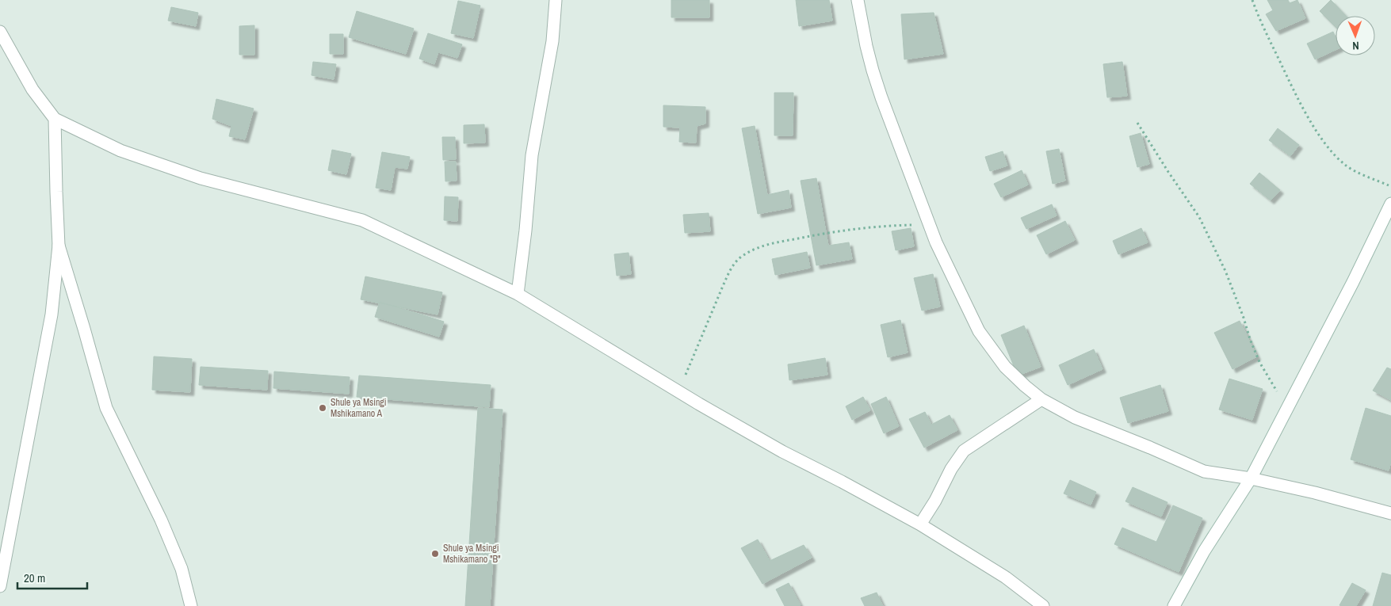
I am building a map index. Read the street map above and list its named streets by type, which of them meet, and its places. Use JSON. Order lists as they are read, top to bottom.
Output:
{
  "places": ["Shule ya Msingi Mshikamano A", "Shule ya Msingi Mshikamano \"B\""],
  "scale_bar": "20 m",
  "north": "bottom"
}
